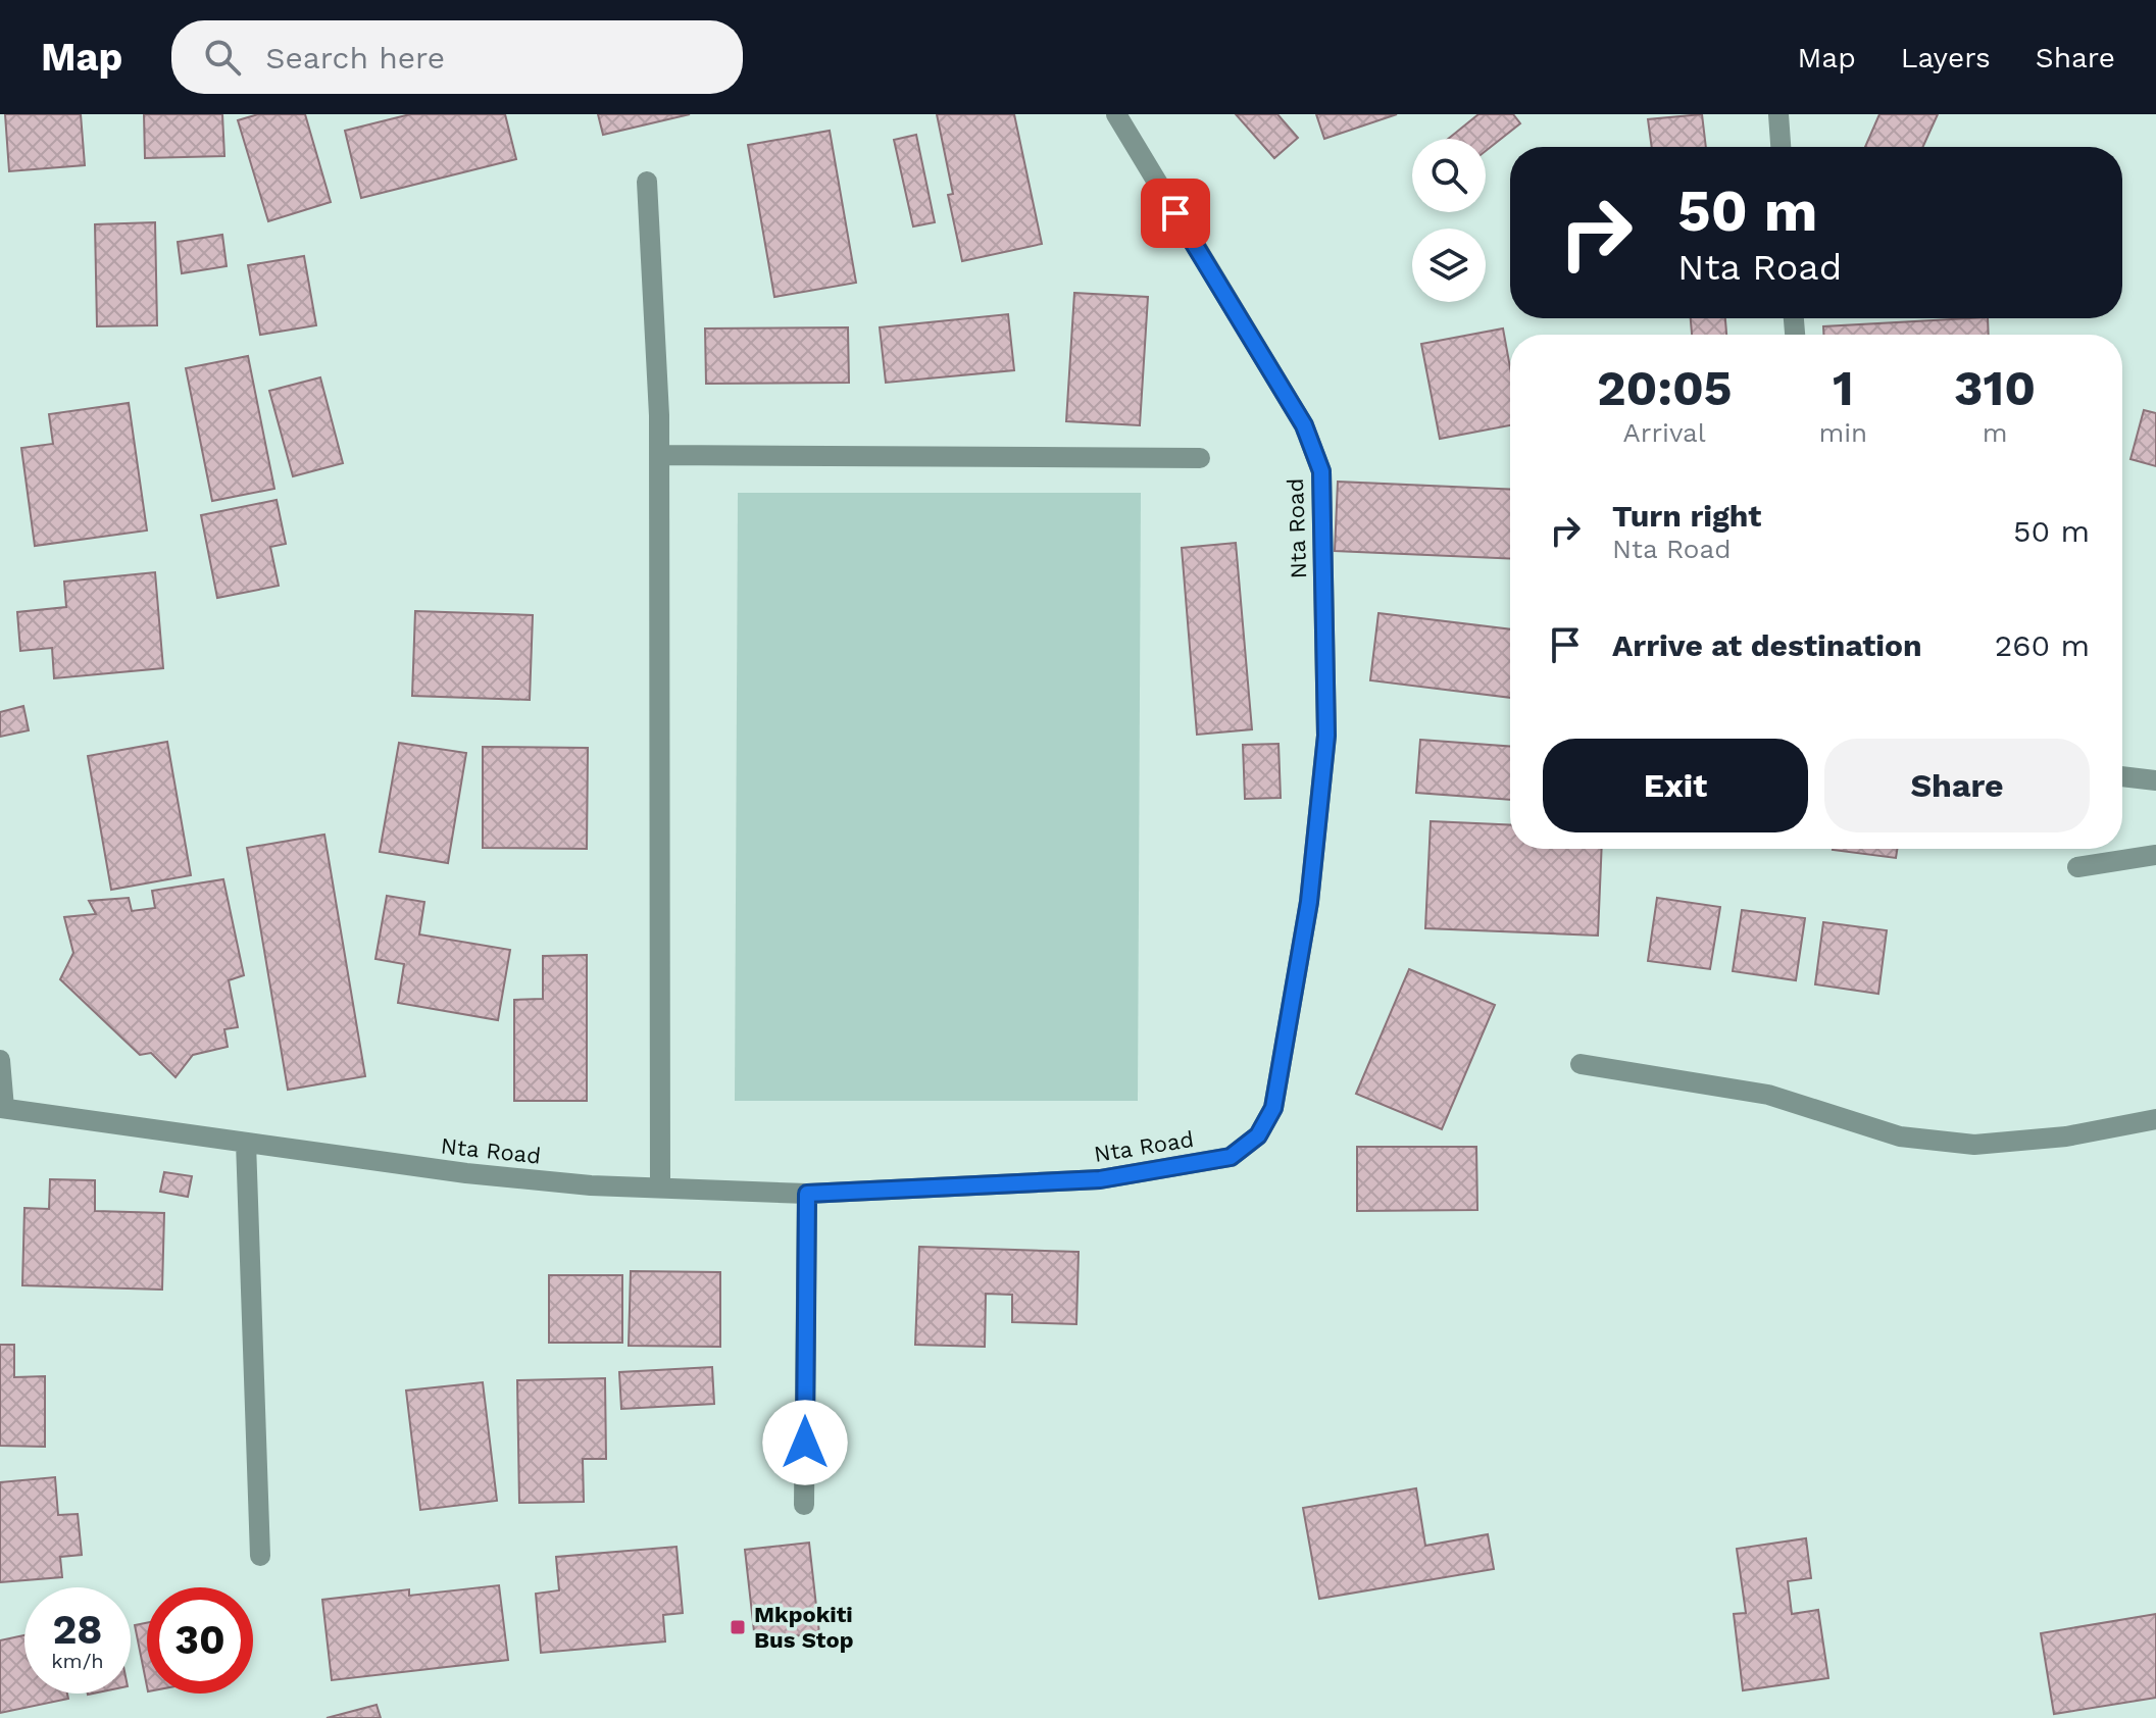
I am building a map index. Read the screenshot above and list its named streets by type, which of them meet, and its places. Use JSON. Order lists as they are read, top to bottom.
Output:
{
  "streets": {
    "street": ["Nta Road"]
  },
  "places": {
    "transit": ["Mkpokiti Bus Stop"]
  },
  "page": {
    "header": "Map",
    "search": "Search here",
    "nav": ["Map", "Layers", "Share"],
    "turn": ["50 m", "Nta Road"],
    "eta": [
      "20:05",
      "Arrival",
      "1",
      "min",
      "310",
      "m"
    ],
    "list": [
      {
        "name": "Turn right",
        "note": "Nta Road",
        "value": "50 m"
      },
      {
        "name": "Arrive at destination",
        "value": "260 m"
      }
    ],
    "buttons": ["Exit", "Share"],
    "speed": "28 km/h",
    "limit": "30"
  }
}
